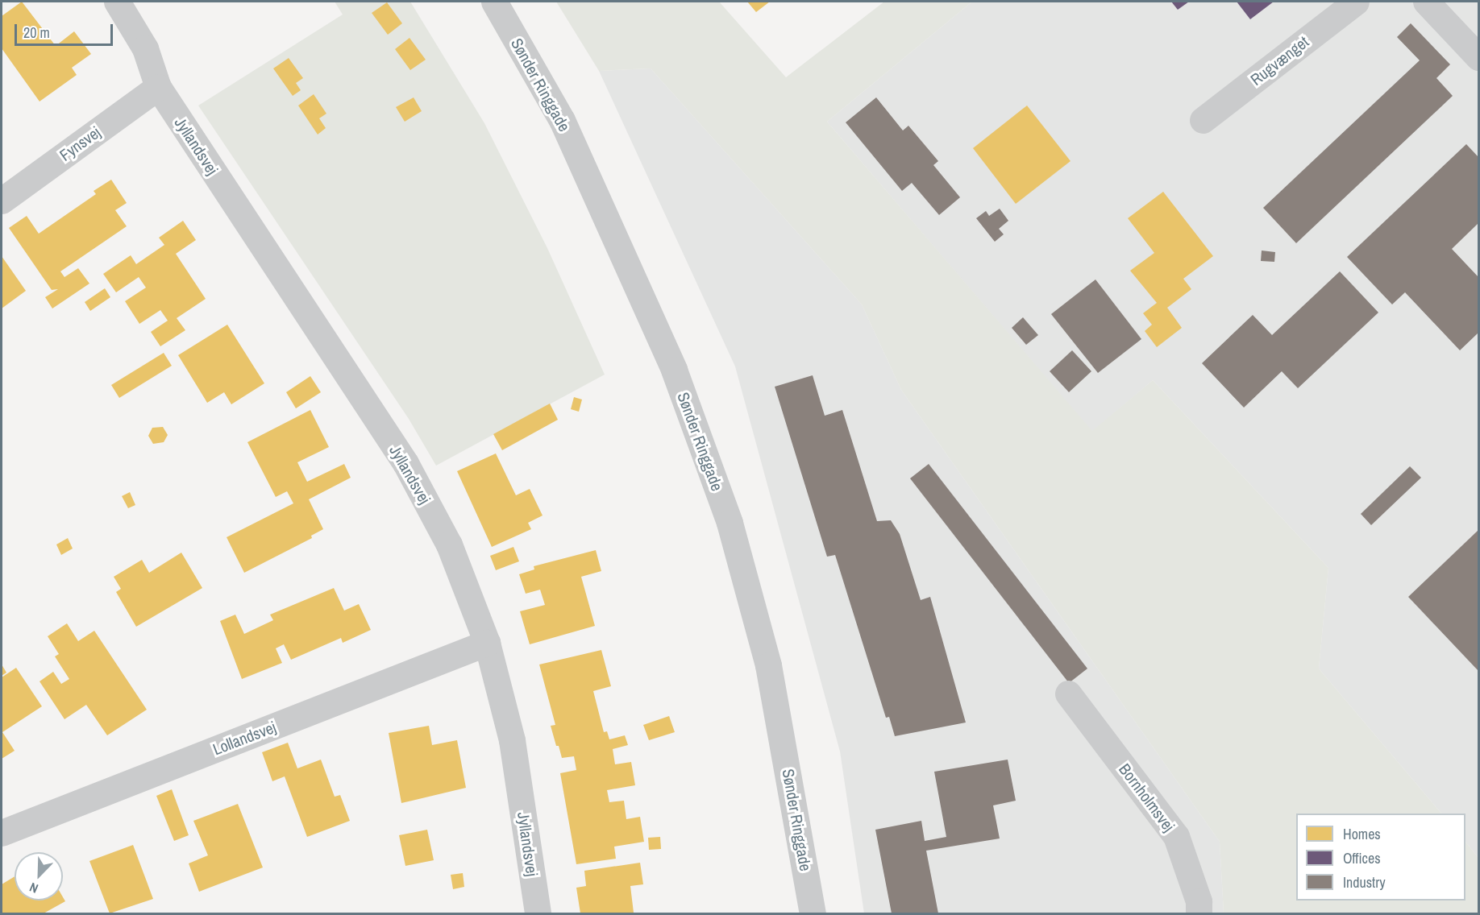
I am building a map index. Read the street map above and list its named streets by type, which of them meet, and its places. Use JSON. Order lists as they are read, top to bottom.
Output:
{
  "streets": {
    "street": [
      "Rugvænget",
      "Sønder Ringgade",
      "Fynsvej",
      "Jyllandsvej",
      "Lollandsvej",
      "Bornholmsvej"
    ]
  },
  "crossings": [
    ["Fynsvej", "Jyllandsvej"],
    ["Jyllandsvej", "Lollandsvej"]
  ],
  "legend": ["Homes", "Offices", "Industry"],
  "scale_bar": "20 m",
  "north": "bottom left"
}
